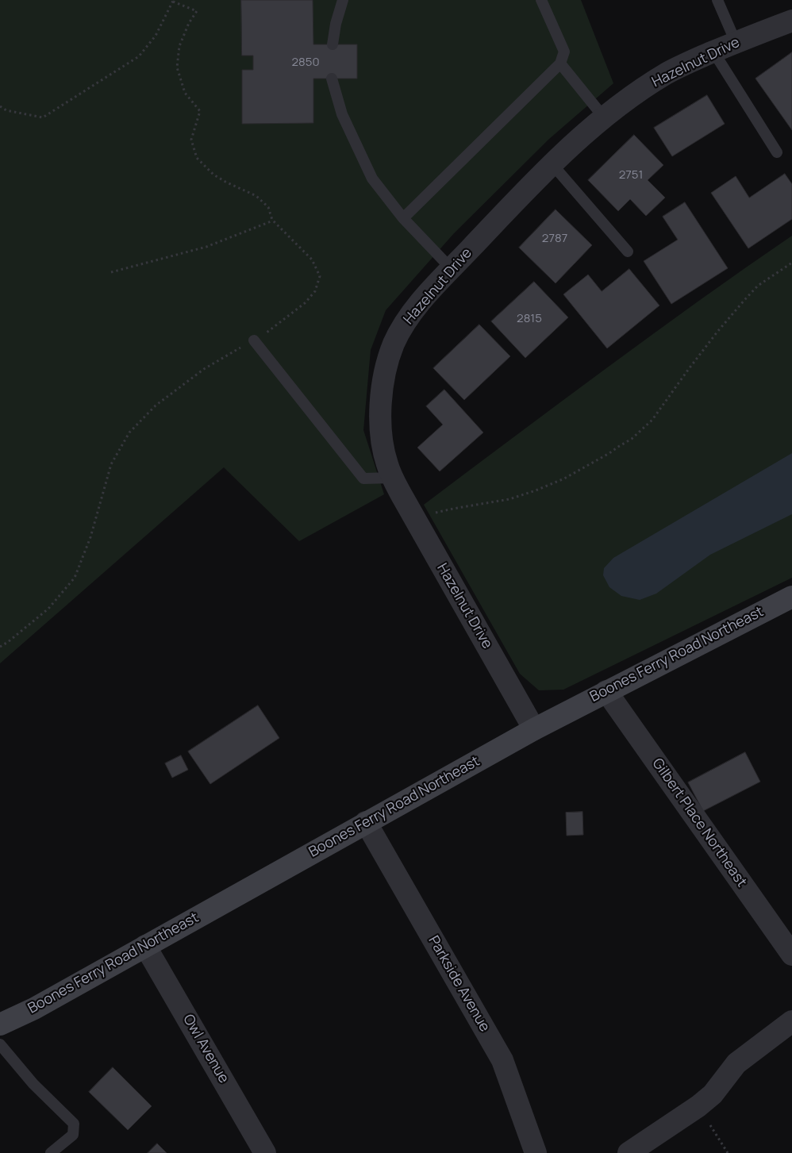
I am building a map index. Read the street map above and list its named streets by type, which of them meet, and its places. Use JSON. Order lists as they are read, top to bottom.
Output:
{
  "streets": {
    "main road": ["Boones Ferry Road Northeast"],
    "street": [
      "Hazelnut Drive",
      "Gilbert Place Northeast",
      "Parkside Avenue",
      "Owl Avenue"
    ]
  },
  "crossings": [
    ["Hazelnut Drive", "Boones Ferry Road Northeast"],
    ["Boones Ferry Road Northeast", "Gilbert Place Northeast"],
    ["Boones Ferry Road Northeast", "Parkside Avenue"],
    ["Boones Ferry Road Northeast", "Owl Avenue"]
  ],
  "house_numbers": [
    "2850",
    "2751",
    "2787",
    "2815"
  ]
}
